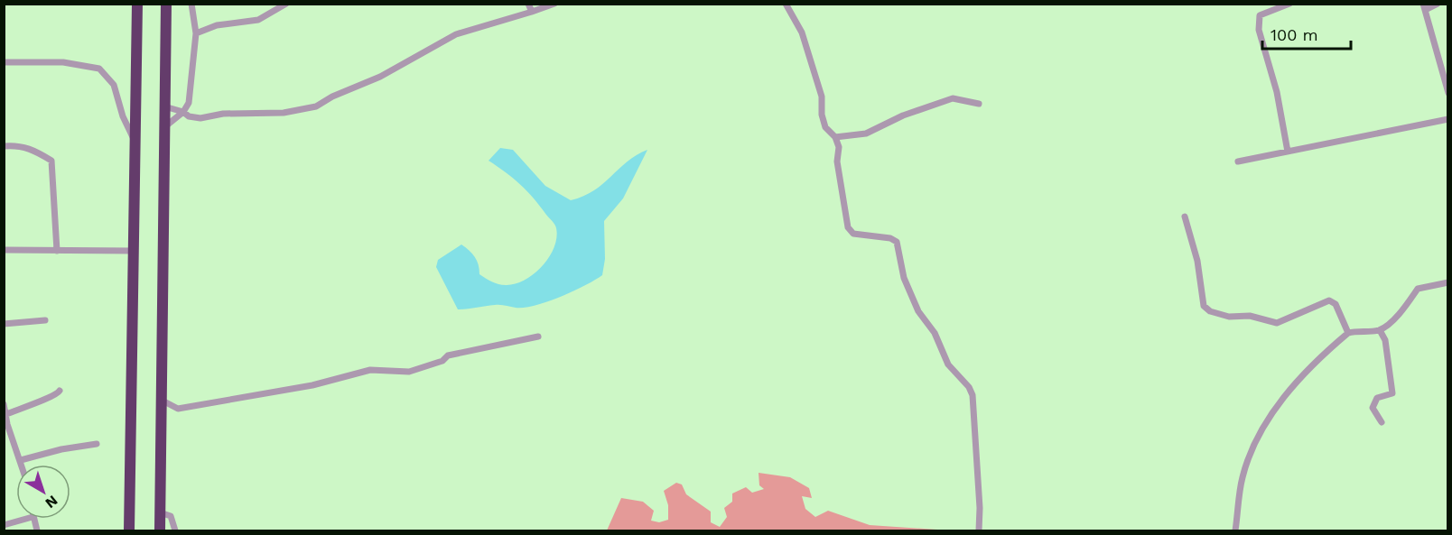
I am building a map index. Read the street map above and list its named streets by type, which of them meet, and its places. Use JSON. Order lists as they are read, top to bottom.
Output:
{
  "scale_bar": "100 m",
  "north": "bottom right"
}
